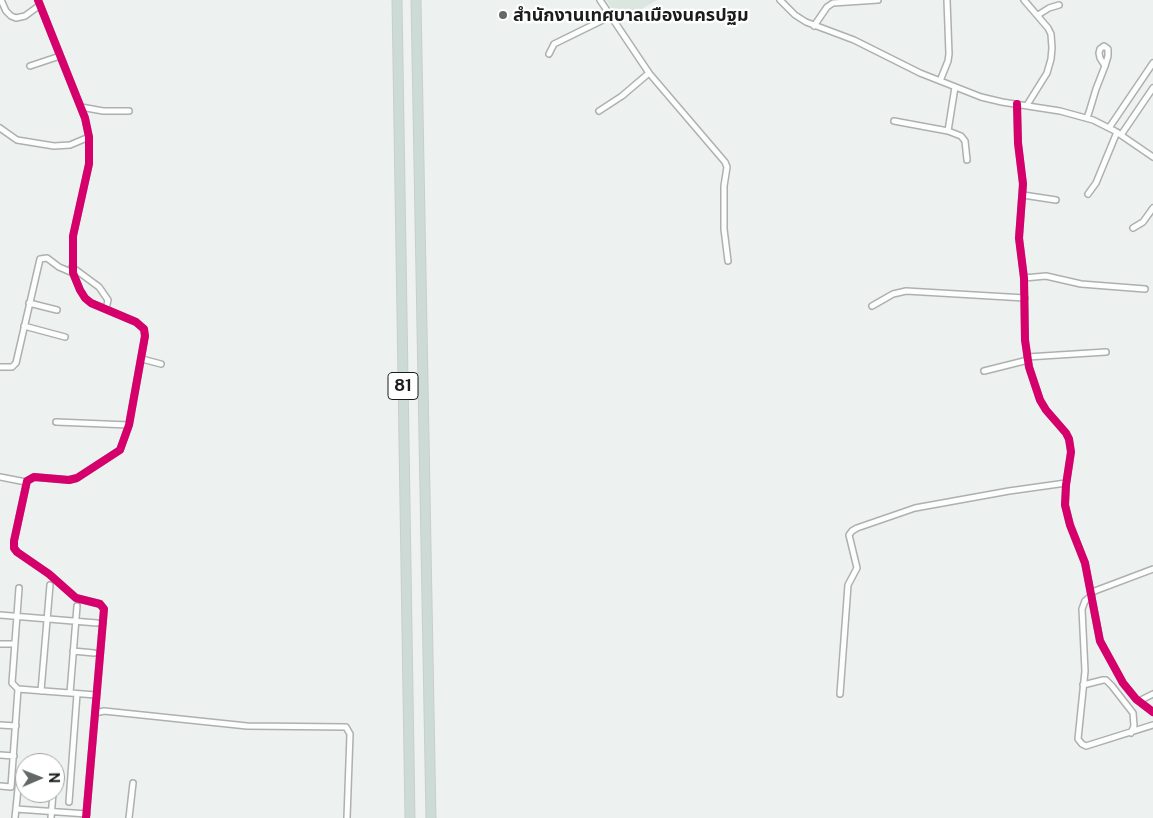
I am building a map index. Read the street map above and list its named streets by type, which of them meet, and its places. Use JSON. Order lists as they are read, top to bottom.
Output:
{
  "streets": {
    "highway": ["81"]
  },
  "places": ["สำนักงานเทศบาลเมืองนครปฐม"],
  "north": "right"
}
